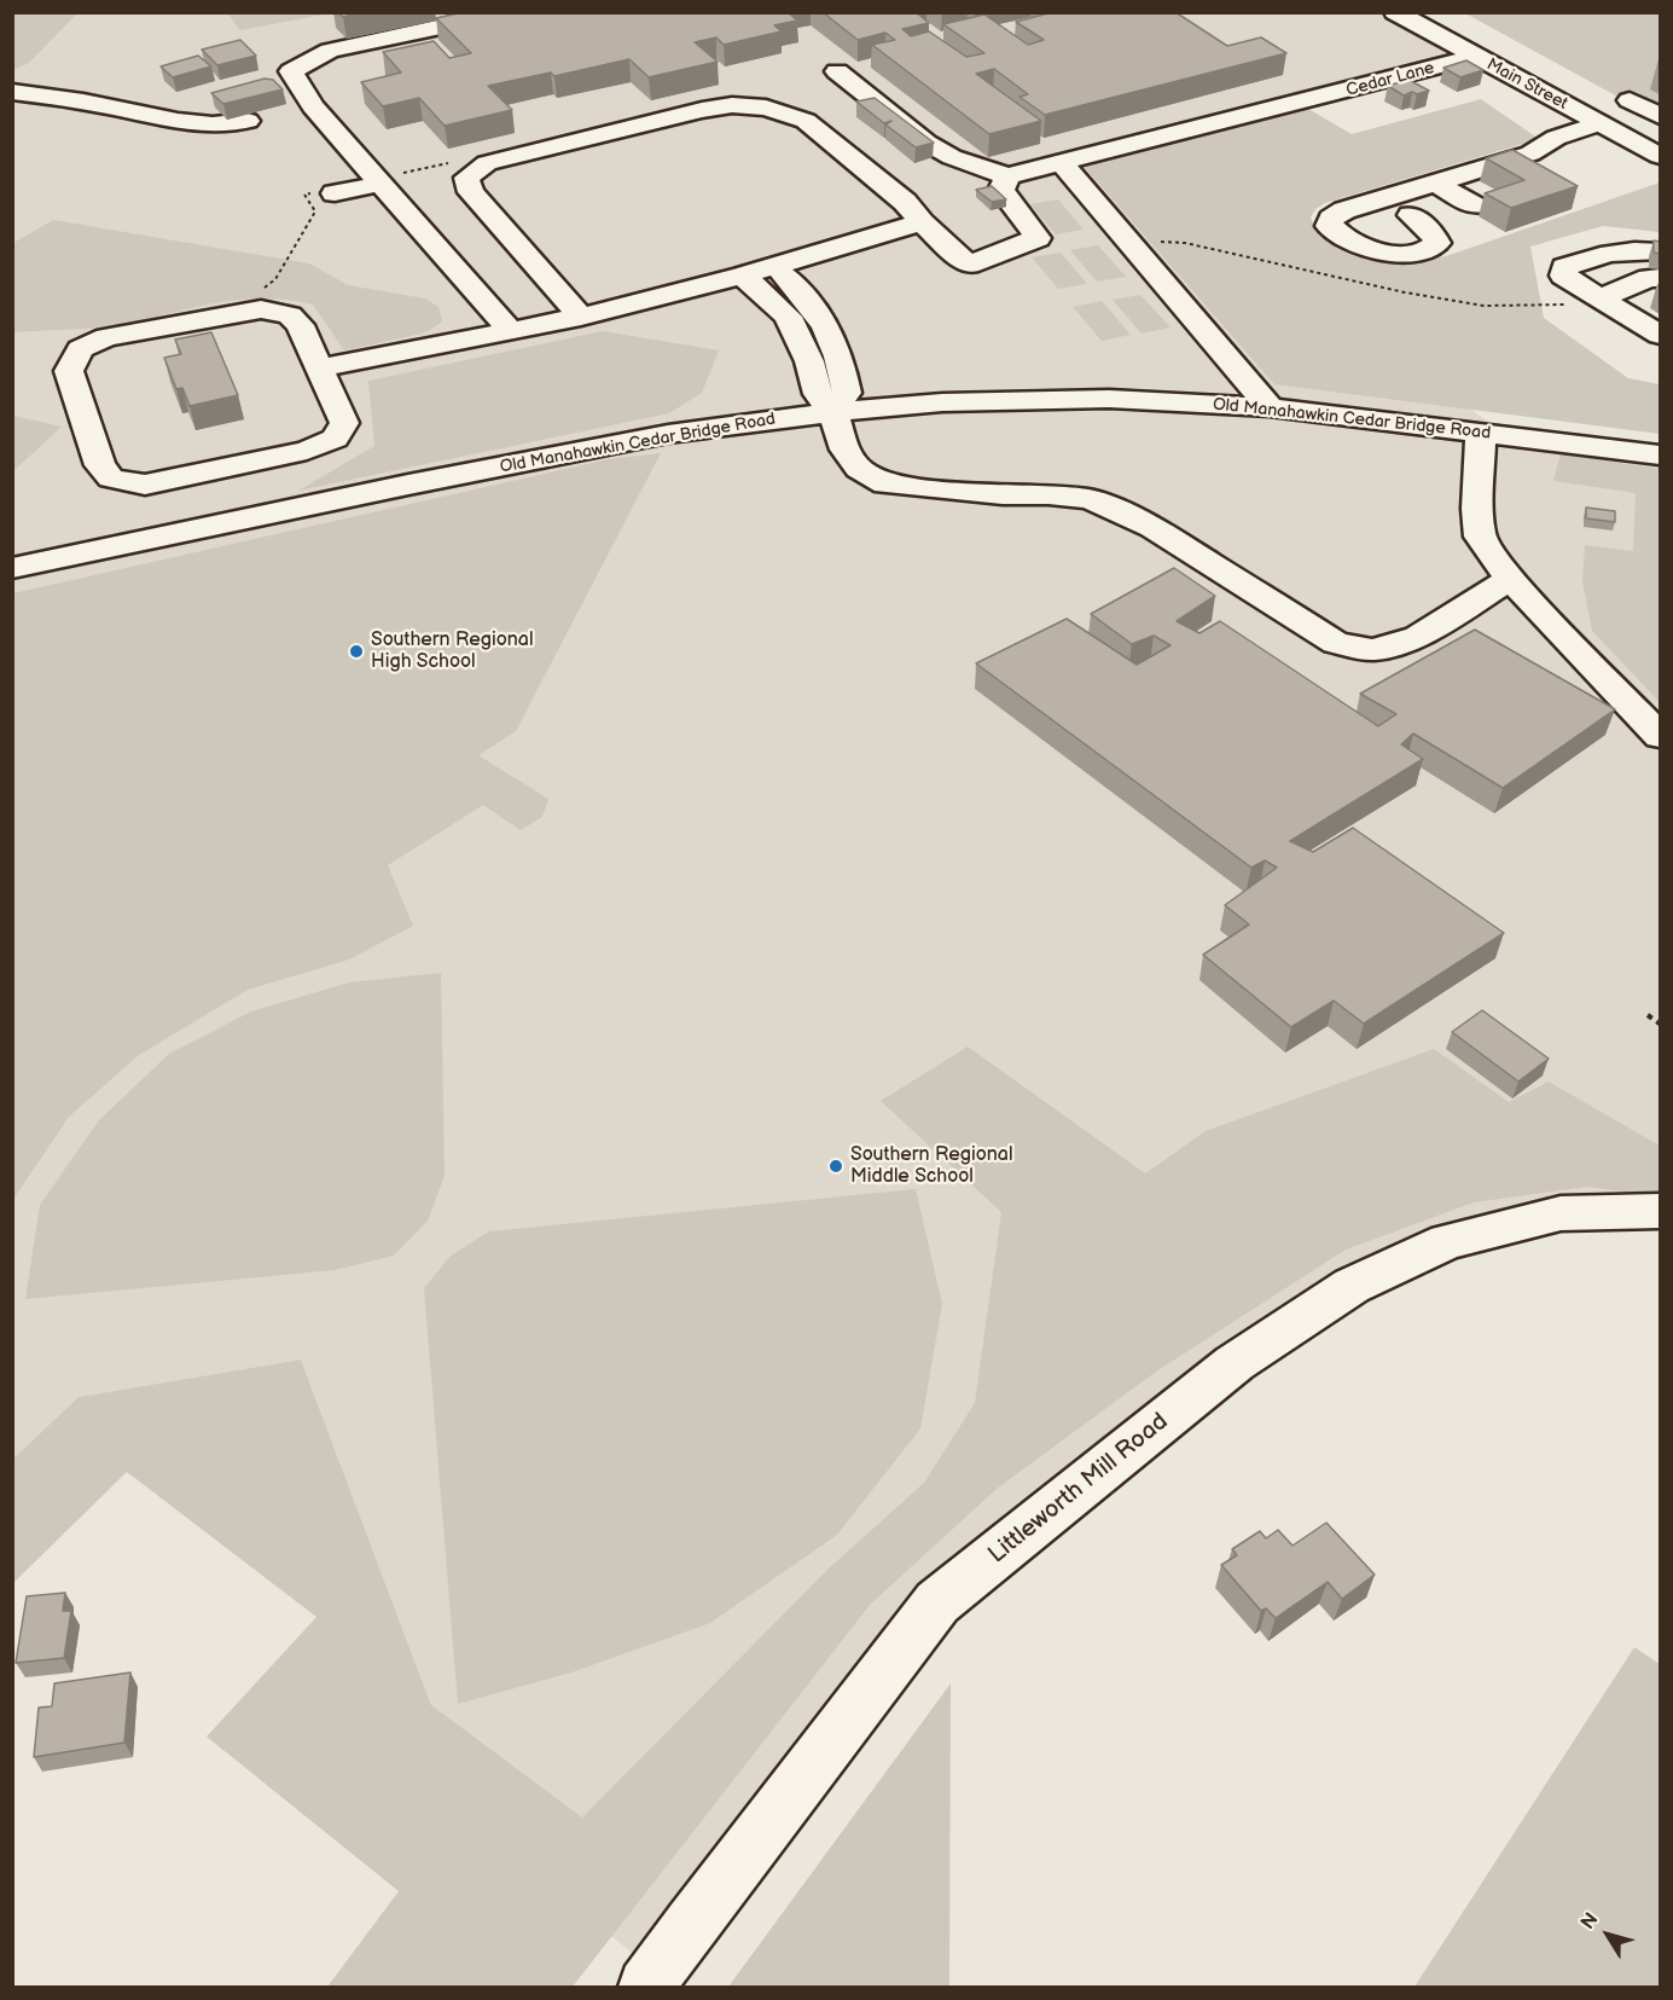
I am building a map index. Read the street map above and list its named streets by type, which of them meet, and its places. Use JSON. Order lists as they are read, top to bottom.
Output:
{
  "streets": {
    "main road": [
      "Cedar Lane",
      "Main Street",
      "Old Manahawkin Cedar Bridge Road",
      "Littleworth Mill Road"
    ]
  },
  "crossings": [
    ["Cedar Lane", "Main Street"]
  ],
  "places": ["Southern Regional High School", "Southern Regional Middle School"],
  "north": "top left"
}
